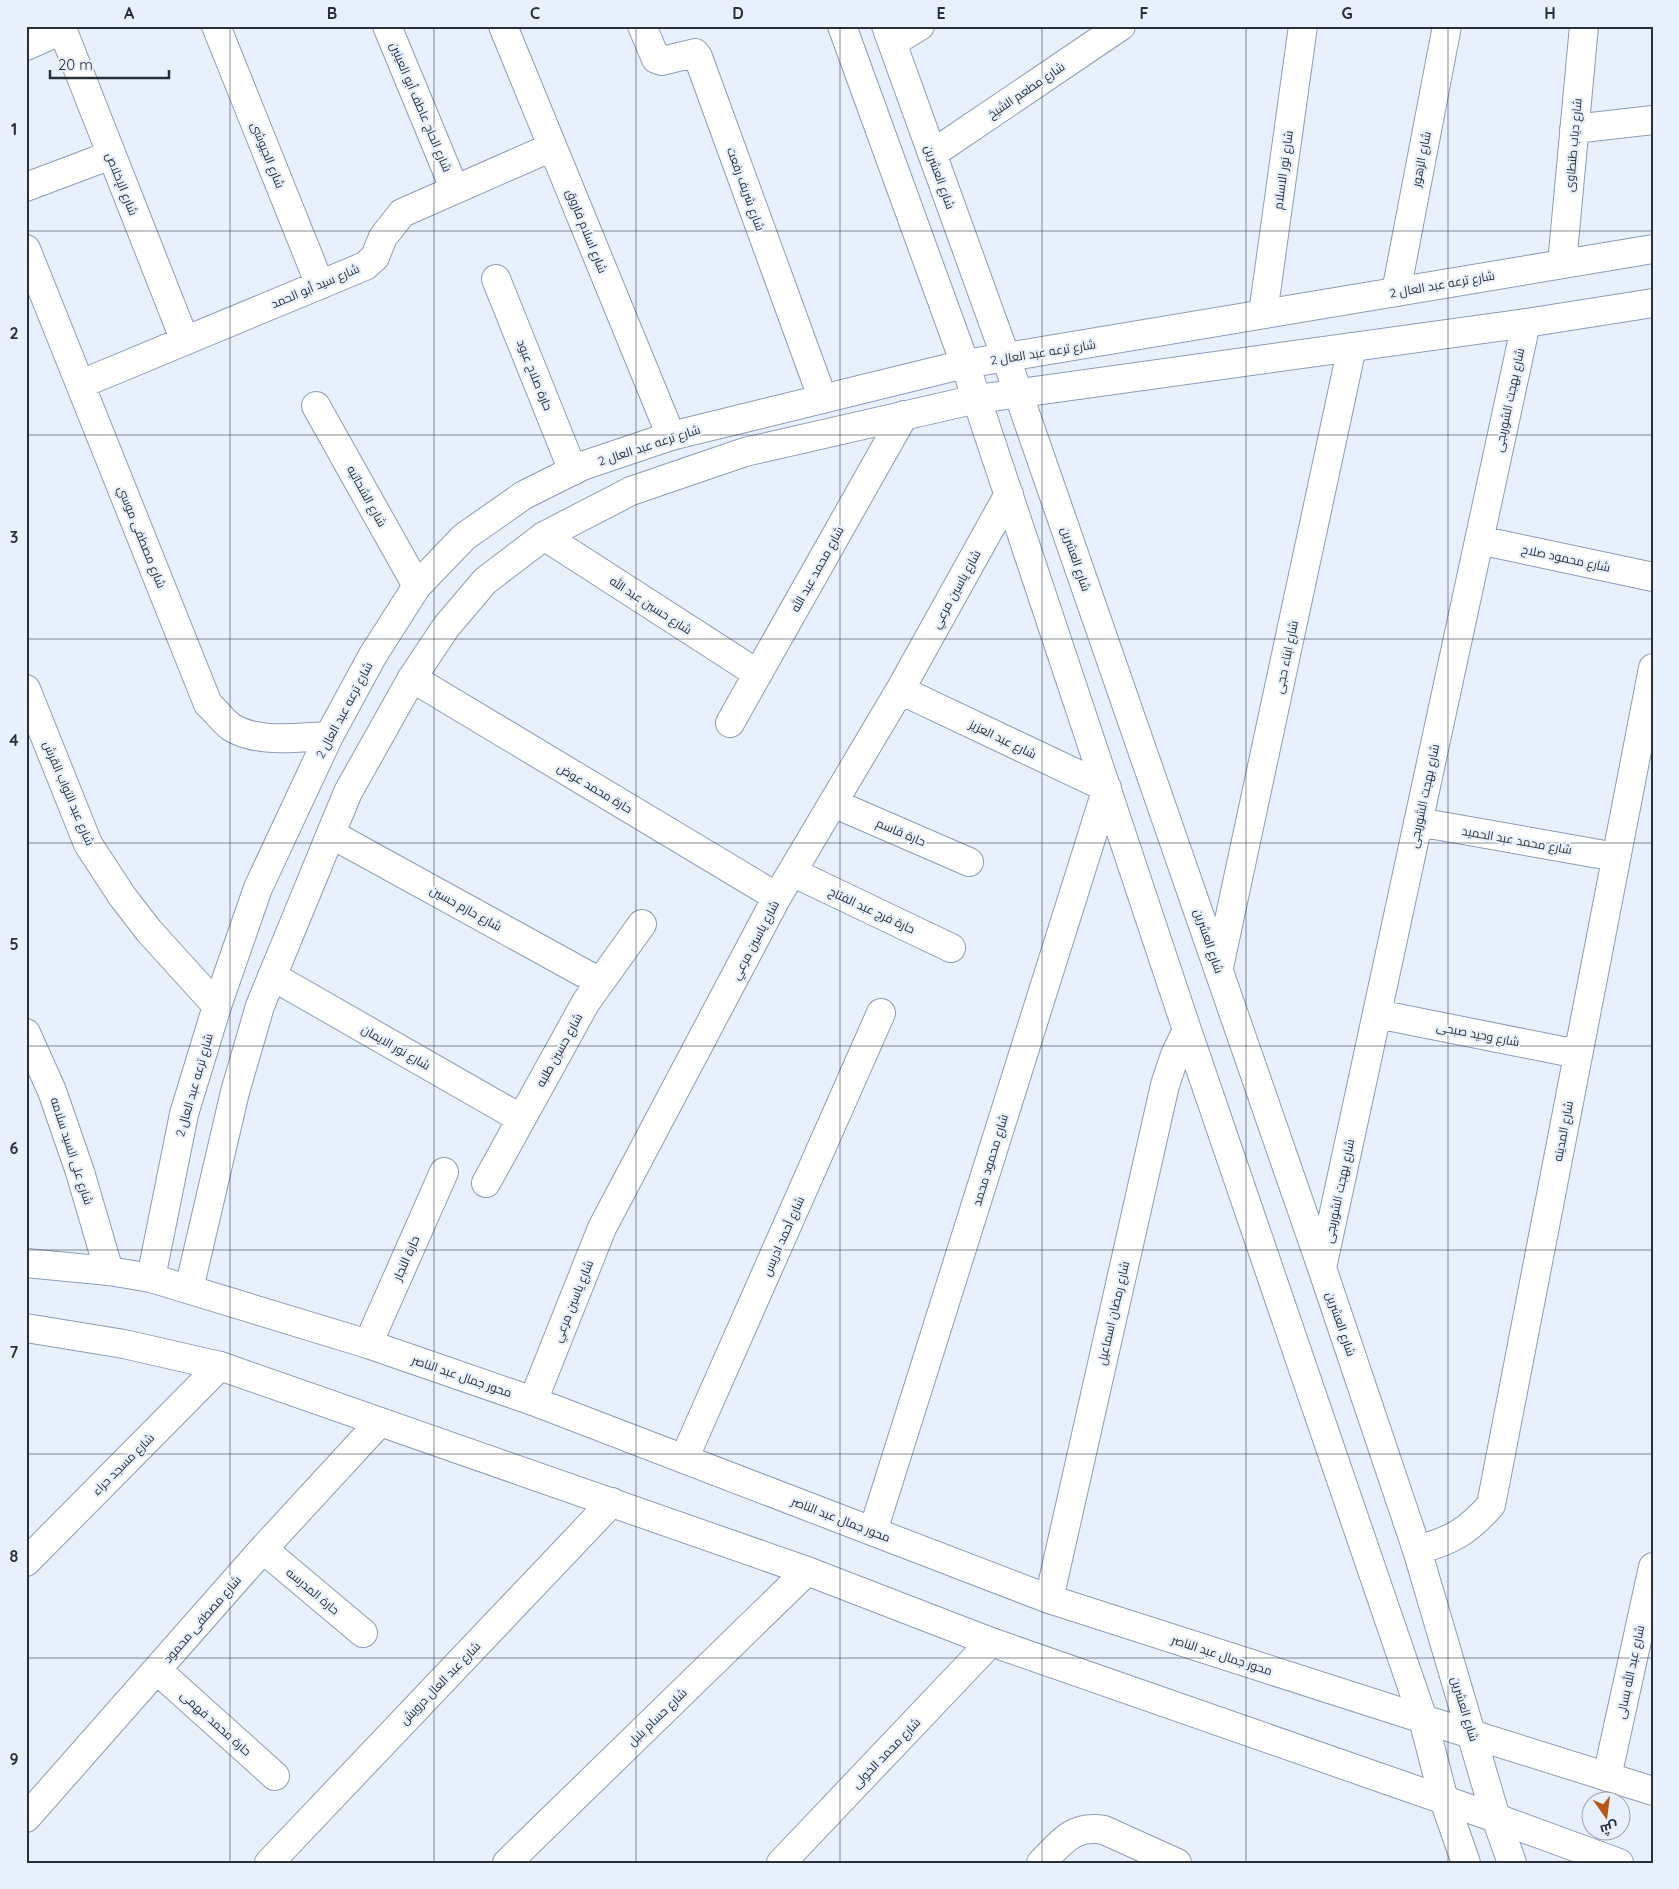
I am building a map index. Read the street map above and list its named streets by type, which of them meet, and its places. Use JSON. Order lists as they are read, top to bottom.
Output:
{
  "streets": {
    "street": [
      "شارع مطعم الشيخ",
      "شارع الحاج عاطف أبو العينين",
      "شارع دياب طنطاوى",
      "شارع الجيوشى",
      "شارع الزهور",
      "شارع نور الاسلام",
      "شارع العشرين",
      "شارع الإخلاص",
      "شارع شريف رفعت",
      "شارع اسلام فاروق",
      "شارع ترعه عبد العال 2",
      "شارع سيد أبو الحمد",
      "حارة صلاح عبود",
      "شارع بهجت الشوربجى",
      "شارع الشحاتيه",
      "شارع مصطفى موسي",
      "شارع محمود صلاح",
      "شارع محمد عبد الله",
      "شارع ياسين مرعي",
      "شارع حسين عبد الله",
      "شارع ابناء حجى",
      "شارع عبد العزيز",
      "حارة محمد عوض",
      "شارع عبد التواب القرش",
      "حارة قاسم",
      "شارع محمد عبد الحميد",
      "شارع حازم حسين",
      "حارة فرج عبد الفتاح",
      "شارع وحيد صبحى",
      "شارع نور الايمان",
      "شارع حسين طلبه",
      "شارع المدينه",
      "شارع على السيد سلامه",
      "شارع محمود محمد",
      "شارع أحمد ادريس",
      "حارة النجار",
      "شارع رمضان اسماعيل",
      "محور جمال عبد الناصر",
      "شارع مسجد حراء",
      "حارة المدرسه",
      "شارع مصطفى محمود",
      "شارع عبد الله بسالى",
      "شارع عبد العال درويش",
      "شارع حسام بلبل",
      "حارة محمد فهمى",
      "شارع محمد الخولى"
    ]
  },
  "crossings": [
    ["شارع مطعم الشيخ", "شارع العشرين"],
    ["شارع الحاج عاطف أبو العينين", "شارع سيد أبو الحمد"],
    ["شارع دياب طنطاوى", "شارع ترعه عبد العال 2"],
    ["شارع الجيوشى", "شارع سيد أبو الحمد"],
    ["شارع الزهور", "شارع ترعه عبد العال 2"],
    ["شارع نور الاسلام", "شارع ترعه عبد العال 2"],
    ["شارع العشرين", "شارع ترعه عبد العال 2"],
    ["شارع العشرين", "شارع بهجت الشوربجى"],
    ["شارع العشرين", "شارع ابناء حجى"],
    ["شارع العشرين", "شارع المدينه"],
    ["شارع العشرين", "محور جمال عبد الناصر"],
    ["شارع الإخلاص", "شارع سيد أبو الحمد"],
    ["شارع شريف رفعت", "شارع ترعه عبد العال 2"],
    ["شارع اسلام فاروق", "شارع ترعه عبد العال 2"],
    ["شارع اسلام فاروق", "شارع سيد أبو الحمد"],
    ["شارع ترعه عبد العال 2", "حارة صلاح عبود"],
    ["شارع ترعه عبد العال 2", "شارع الشحاتيه"],
    ["شارع ترعه عبد العال 2", "شارع مصطفى موسي"],
    ["شارع ترعه عبد العال 2", "شارع عبد التواب القرش"],
    ["شارع ترعه عبد العال 2", "محور جمال عبد الناصر"],
    ["شارع سيد أبو الحمد", "شارع مصطفى موسي"],
    ["شارع بهجت الشوربجى", "شارع محمود صلاح"],
    ["شارع بهجت الشوربجى", "شارع محمد عبد الحميد"],
    ["شارع بهجت الشوربجى", "شارع وحيد صبحى"],
    ["شارع محمد عبد الله", "شارع حسين عبد الله"],
    ["شارع ياسين مرعي", "شارع عبد العزيز"],
    ["شارع ياسين مرعي", "حارة محمد عوض"],
    ["شارع ياسين مرعي", "حارة قاسم"],
    ["شارع ياسين مرعي", "حارة فرج عبد الفتاح"],
    ["شارع ياسين مرعي", "محور جمال عبد الناصر"],
    ["شارع عبد العزيز", "شارع محمود محمد"],
    ["شارع محمد عبد الحميد", "شارع المدينه"],
    ["شارع حازم حسين", "شارع حسين طلبه"],
    ["شارع وحيد صبحى", "شارع المدينه"],
    ["شارع نور الايمان", "شارع حسين طلبه"],
    ["شارع على السيد سلامه", "محور جمال عبد الناصر"],
    ["شارع محمود محمد", "محور جمال عبد الناصر"],
    ["شارع أحمد ادريس", "محور جمال عبد الناصر"],
    ["حارة النجار", "محور جمال عبد الناصر"],
    ["شارع رمضان اسماعيل", "محور جمال عبد الناصر"],
    ["محور جمال عبد الناصر", "شارع عبد الله بسالى"],
    ["حارة المدرسه", "شارع مصطفى محمود"],
    ["شارع مصطفى محمود", "حارة محمد فهمى"]
  ],
  "scale_bar": "20 m",
  "north": "bottom",
  "grid": {
    "columns": [
      "A",
      "B",
      "C",
      "D",
      "E",
      "F",
      "G",
      "H"
    ],
    "rows": [
      "1",
      "2",
      "3",
      "4",
      "5",
      "6",
      "7",
      "8",
      "9"
    ]
  }
}
